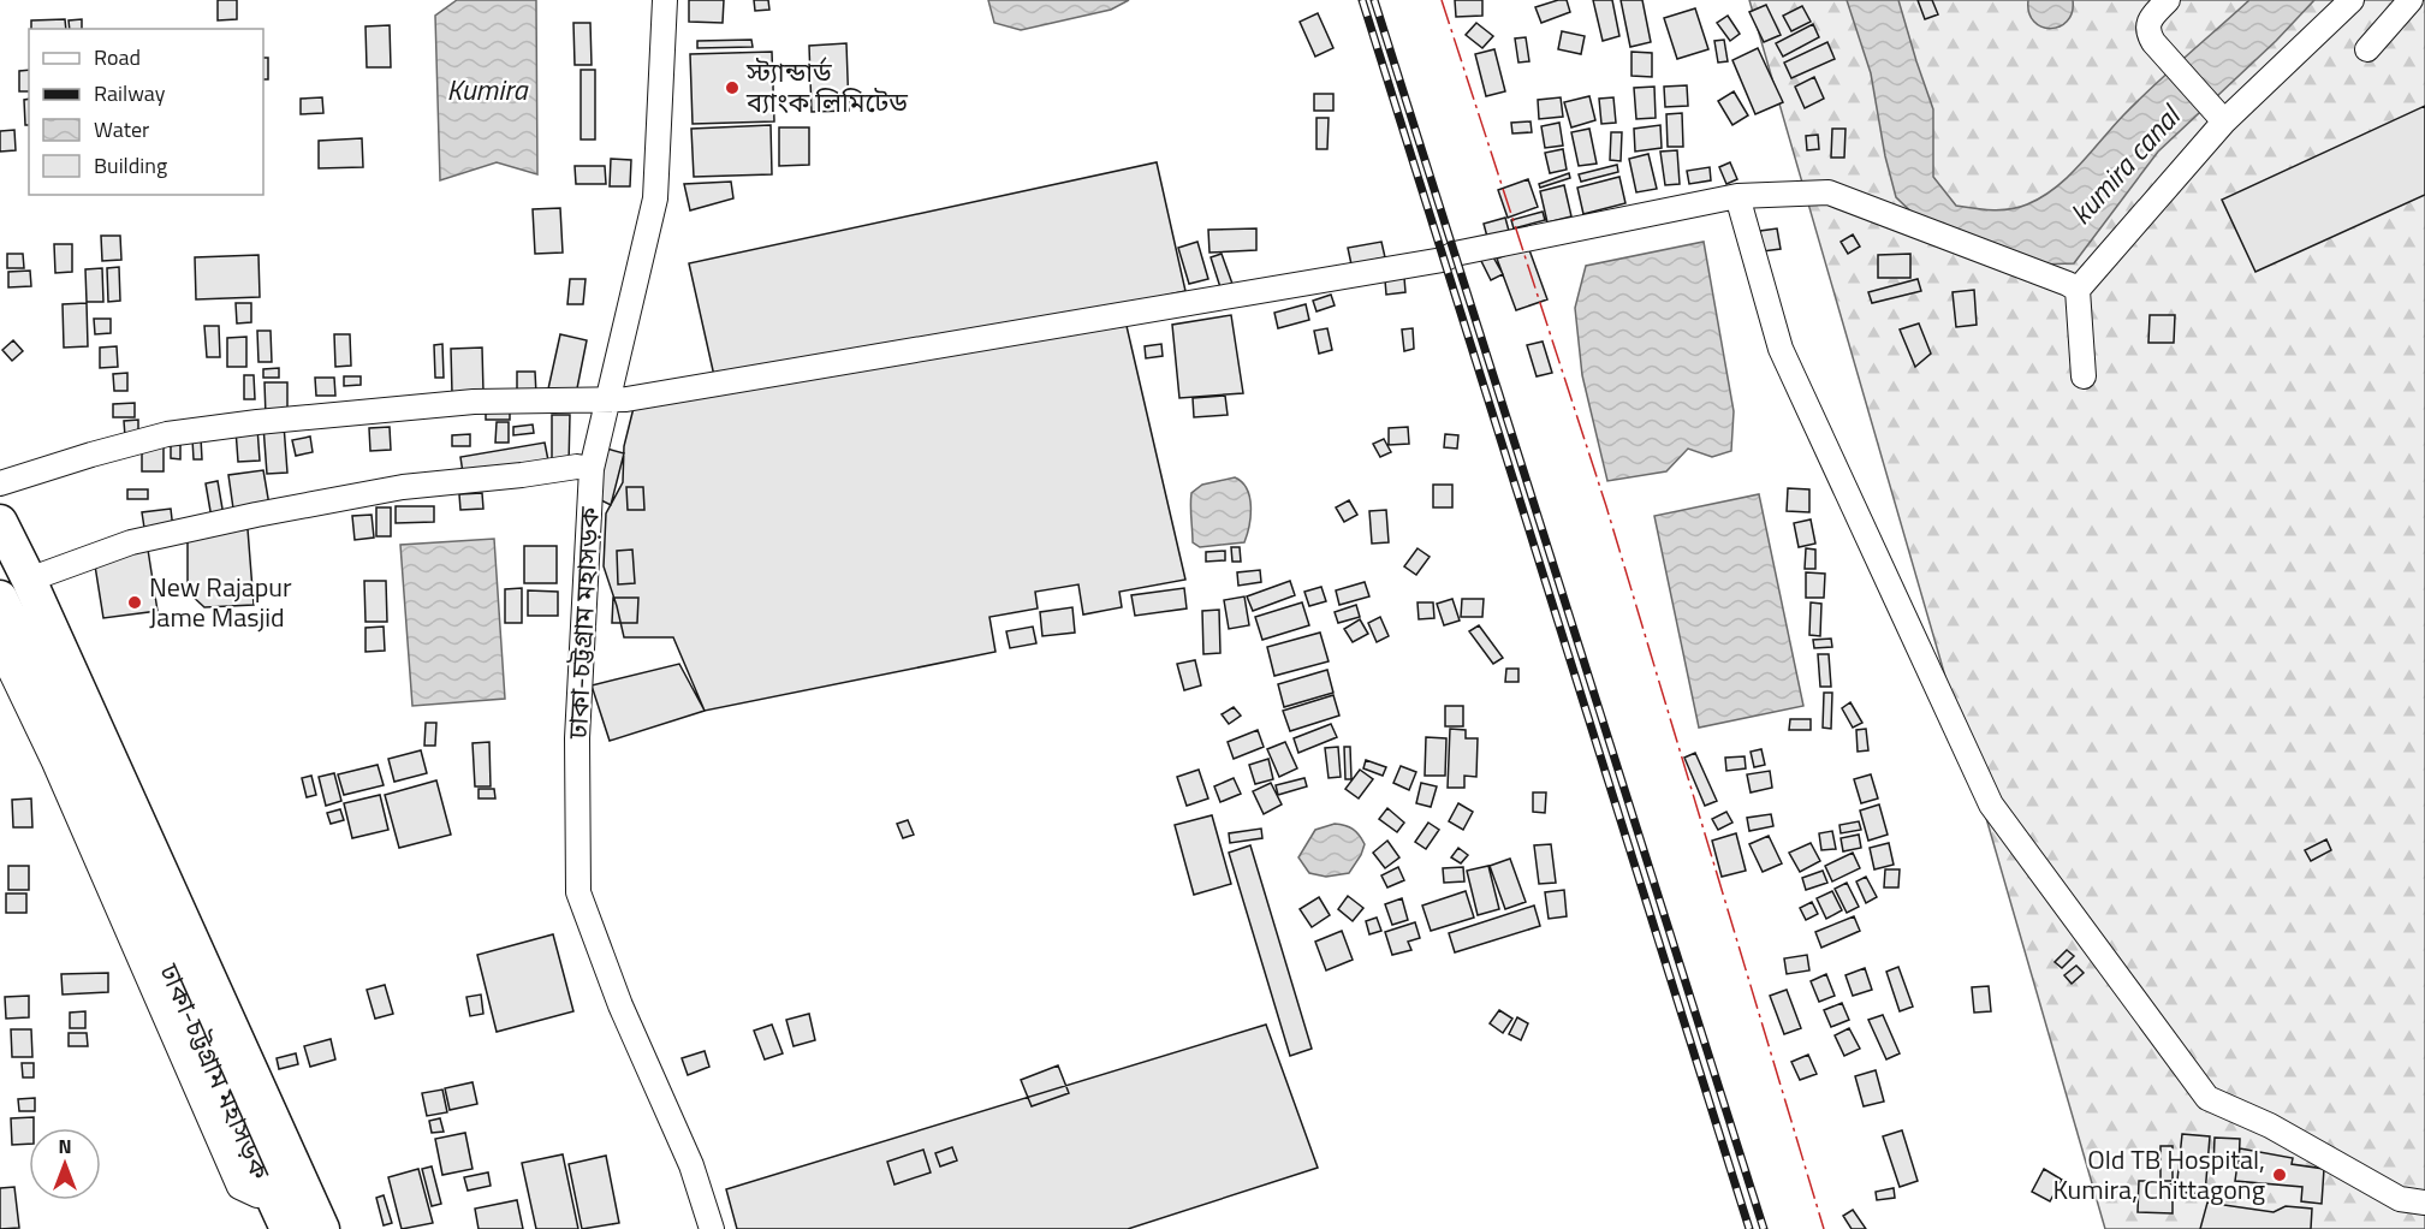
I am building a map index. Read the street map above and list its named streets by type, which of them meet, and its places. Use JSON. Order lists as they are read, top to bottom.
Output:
{
  "streets": {
    "highway": ["ঢাকা-চট্টগ্রাম মহাসড়ক"]
  },
  "water": ["Kumira", "kumira canal"],
  "places": ["স্ট্যান্ডার্ড ব্যাংক লিমিটেড", "New Rajapur Jame Masjid", "Old TB Hospital, Kumira, Chittagong"],
  "legend": [
    "Road",
    "Railway",
    "Water",
    "Building"
  ],
  "north": "top"
}
